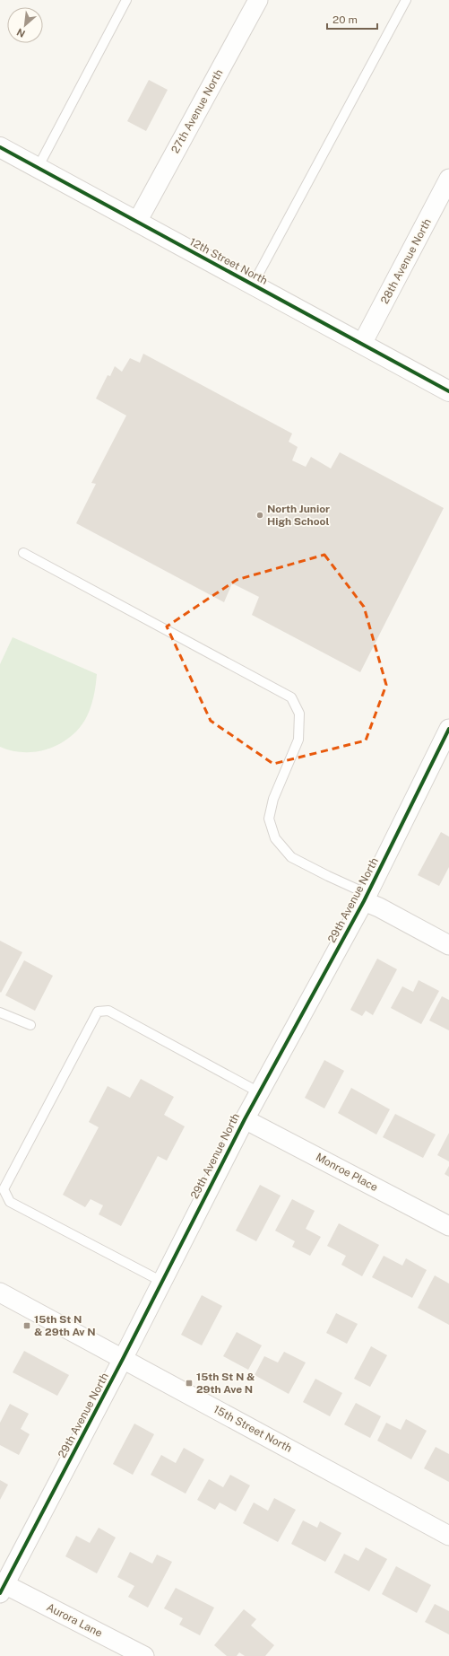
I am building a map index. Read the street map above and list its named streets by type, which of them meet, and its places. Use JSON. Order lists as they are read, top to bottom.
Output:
{
  "streets": {
    "street": [
      "27th Avenue North",
      "12th Street North",
      "28th Avenue North",
      "29th Avenue North",
      "Monroe Place",
      "15th Street North",
      "Aurora Lane"
    ]
  },
  "crossings": [
    ["27th Avenue North", "12th Street North"],
    ["12th Street North", "28th Avenue North"],
    ["29th Avenue North", "Monroe Place"],
    ["29th Avenue North", "15th Street North"],
    ["29th Avenue North", "Aurora Lane"]
  ],
  "places": {
    "other": ["North Junior High School"],
    "transit": ["15th St N & 29th Av N", "15th St N & 29th Ave N"]
  },
  "scale_bar": "20 m",
  "north": "bottom left"
}
